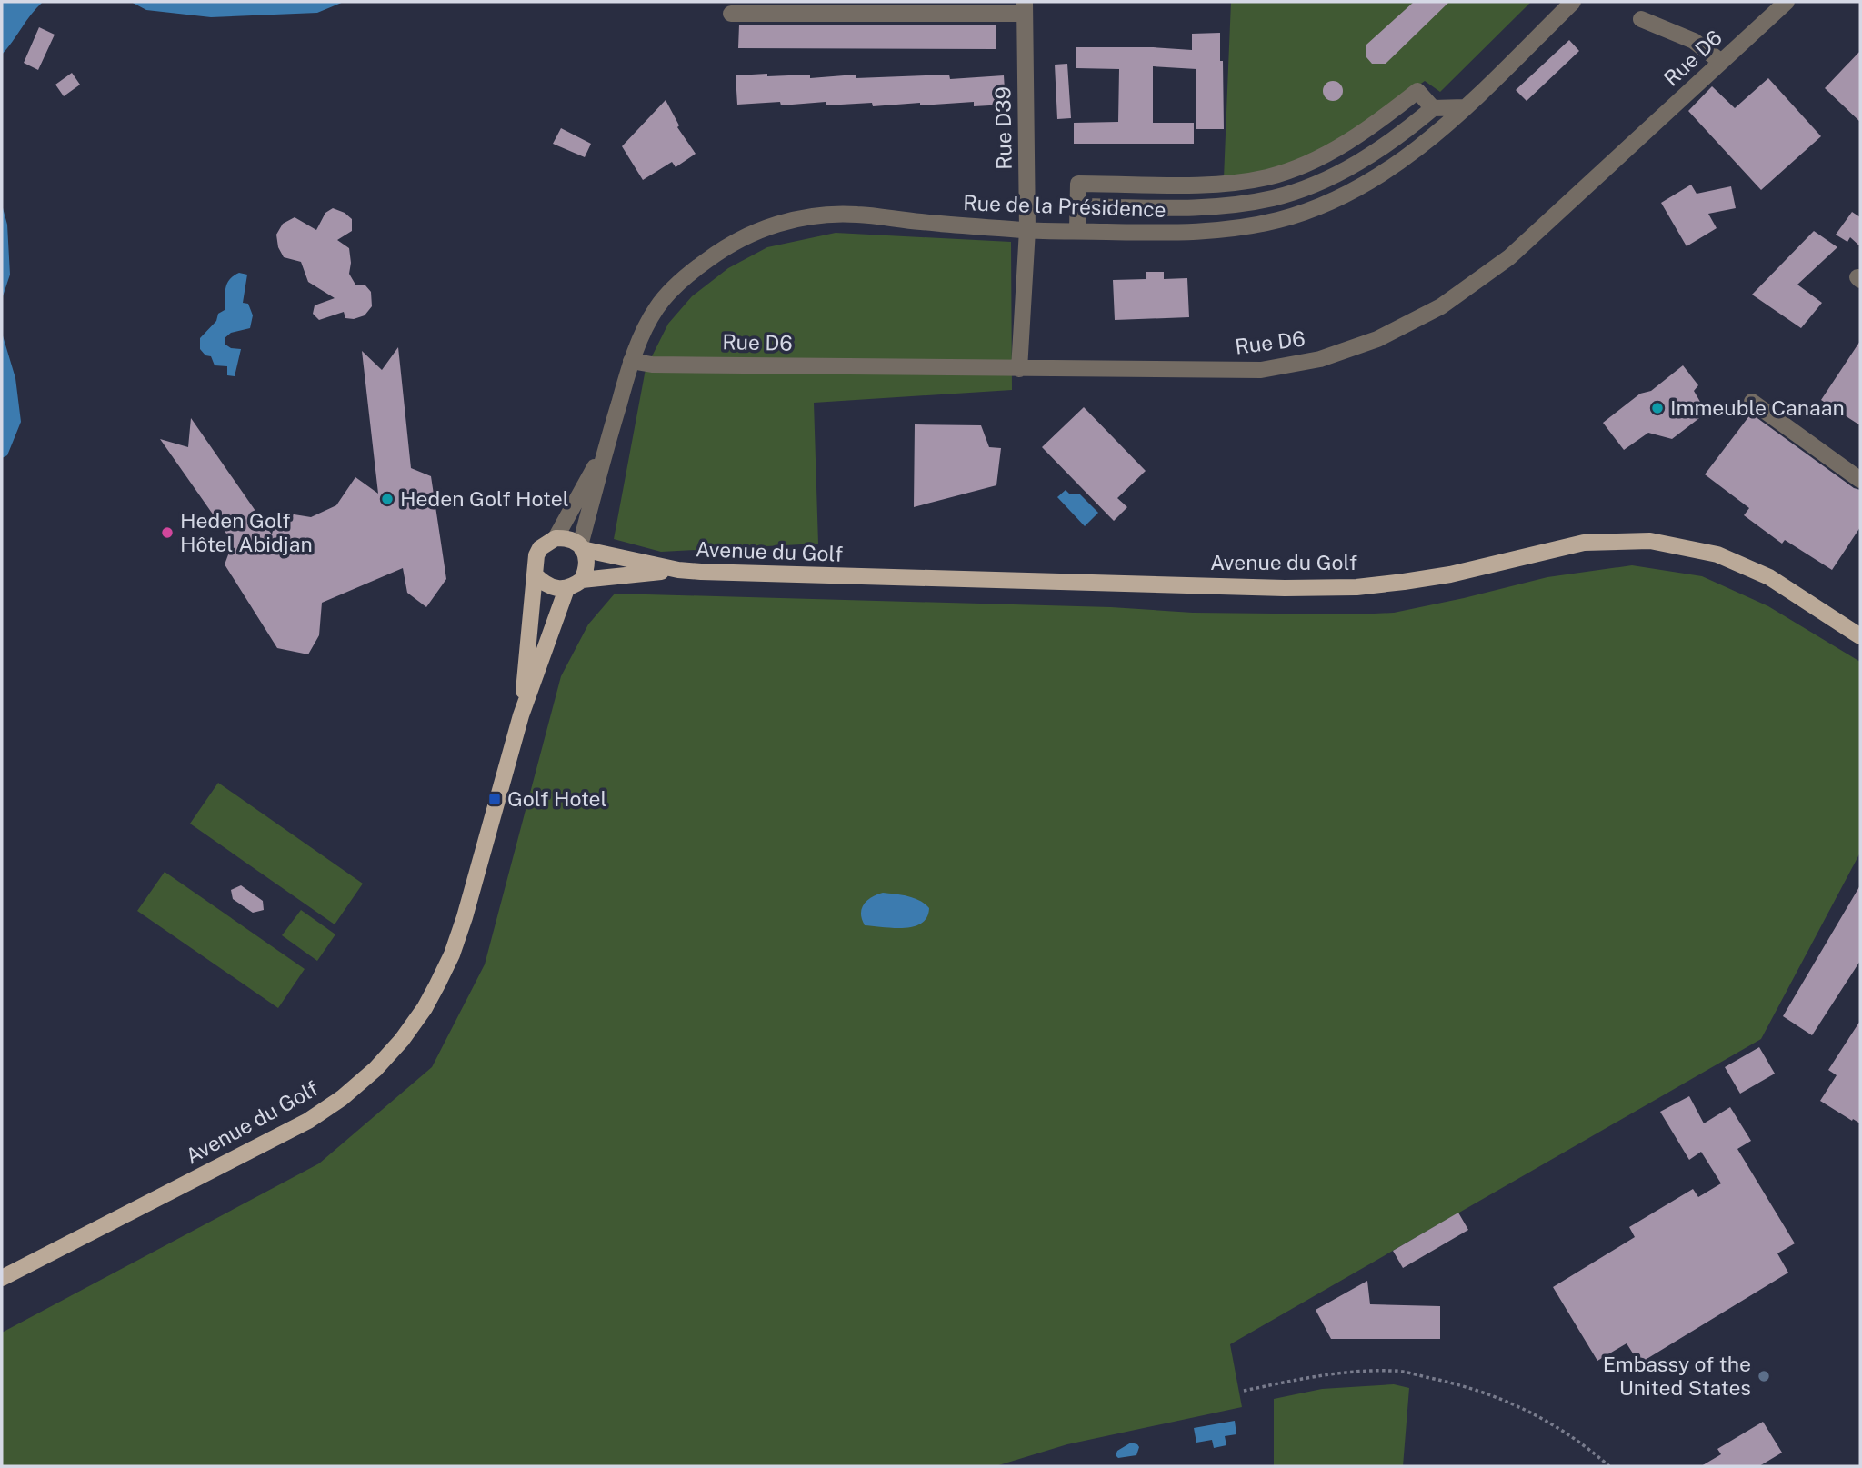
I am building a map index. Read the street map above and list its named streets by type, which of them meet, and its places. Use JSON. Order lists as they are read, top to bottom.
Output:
{
  "streets": {
    "main road": ["Avenue du Golf"],
    "street": ["Rue D6", "Rue D39", "Rue de la Présidence"]
  },
  "crossings": [
    ["Rue D6", "Rue D39"],
    ["Rue D6", "Rue de la Présidence"],
    ["Rue D39", "Rue de la Présidence"],
    ["Rue de la Présidence", "Avenue du Golf"]
  ],
  "places": {
    "other": [
      "Immeuble Canaan",
      "Heden Golf Hotel",
      "Heden Golf Hôtel Abidjan",
      "Embassy of the United States"
    ],
    "transit": ["Golf Hotel"]
  }
}
